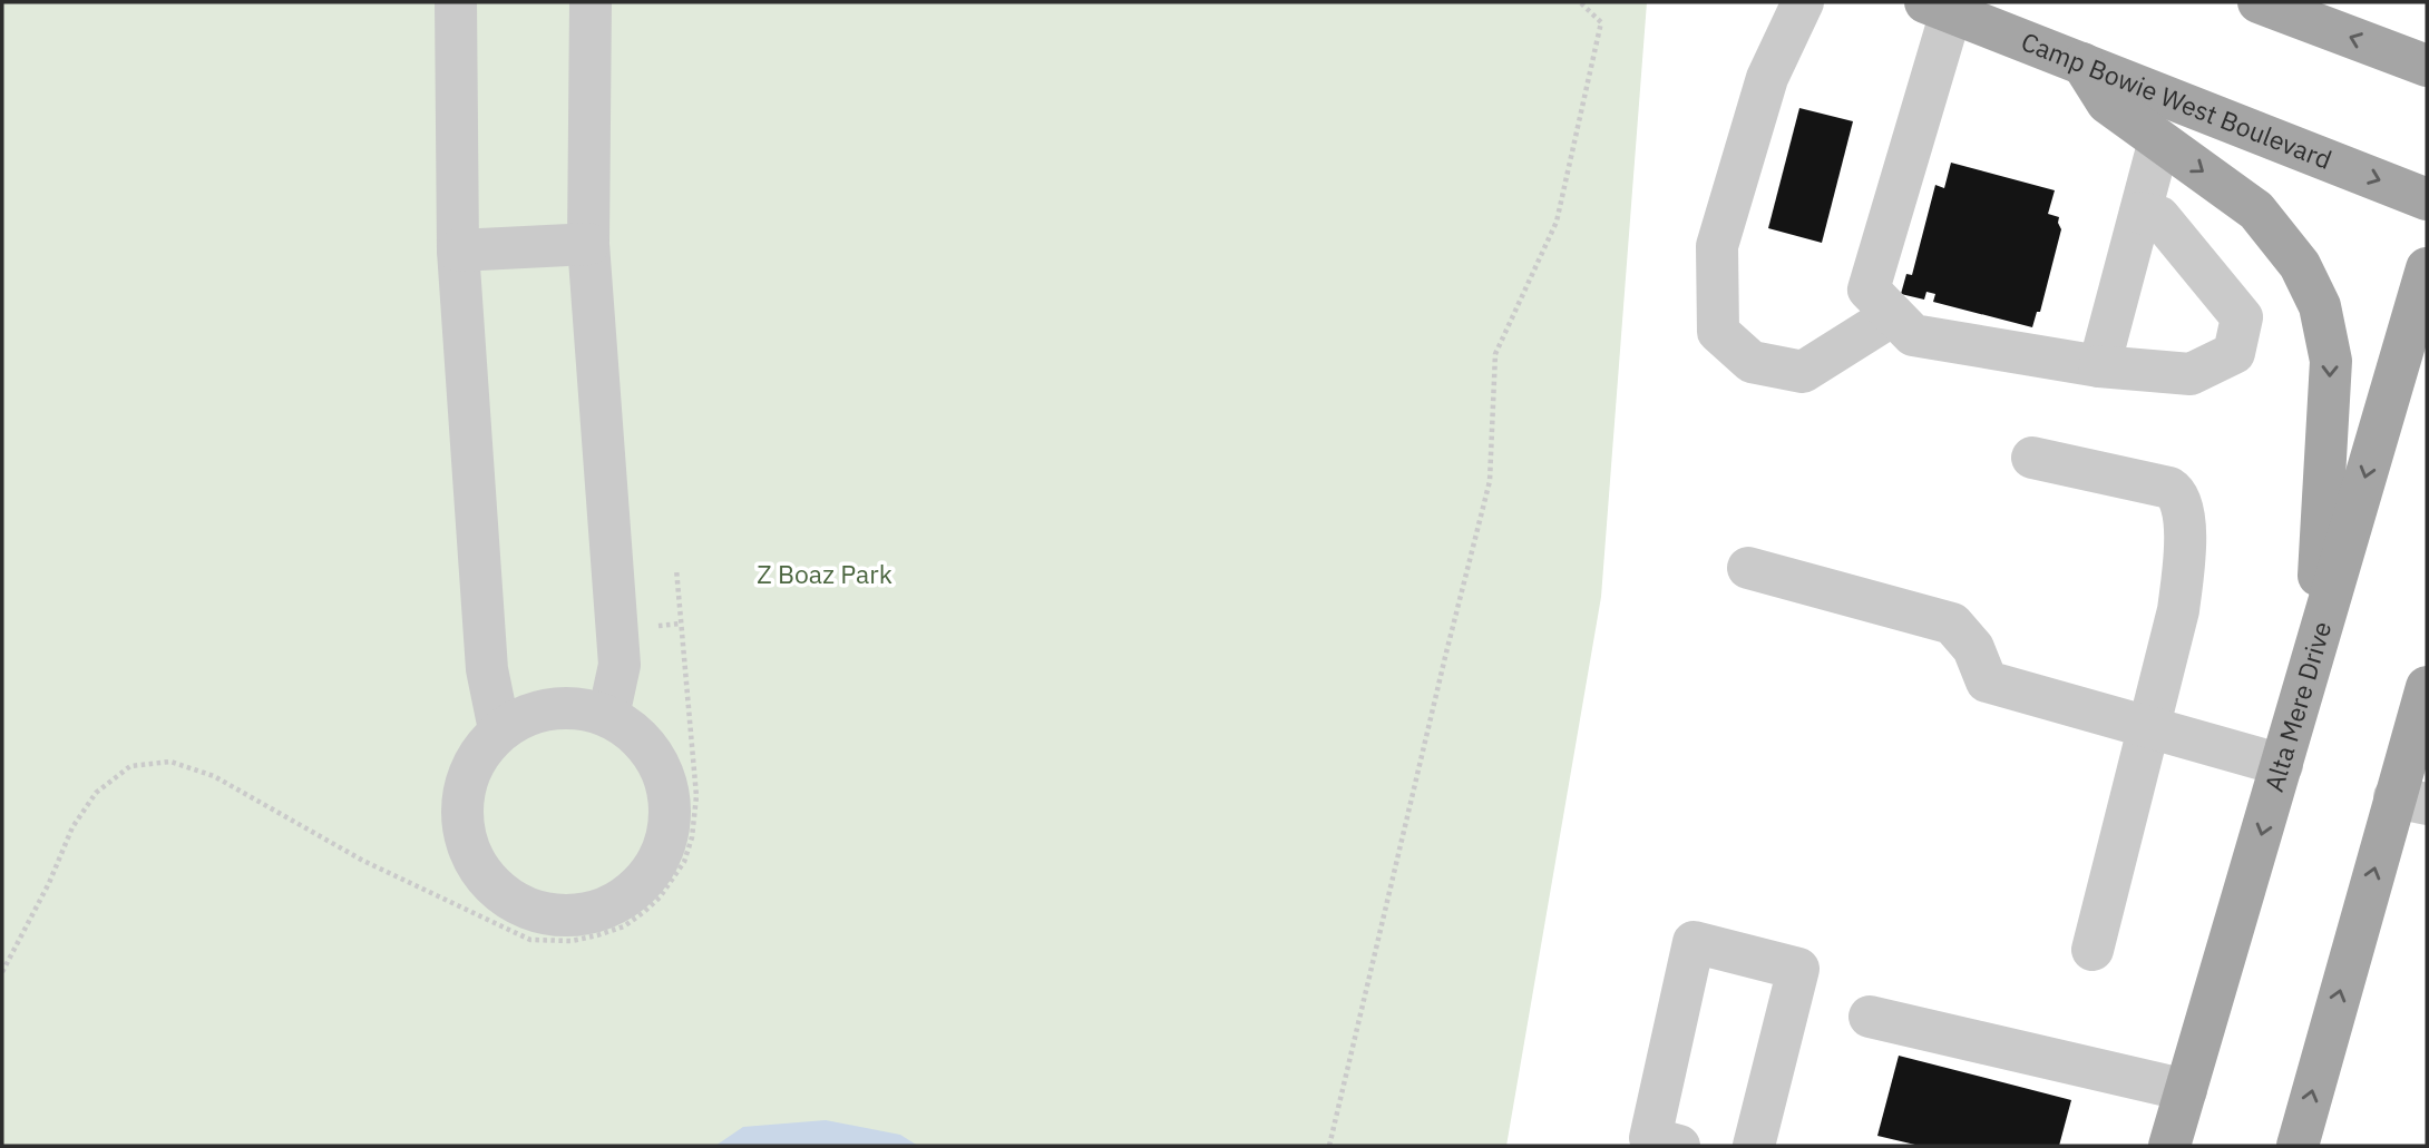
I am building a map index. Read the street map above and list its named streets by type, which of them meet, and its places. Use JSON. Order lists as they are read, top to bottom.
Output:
{
  "streets": {
    "main road": ["Camp Bowie West Boulevard", "Alta Mere Drive"]
  },
  "parks": ["Z Boaz Park"]
}
